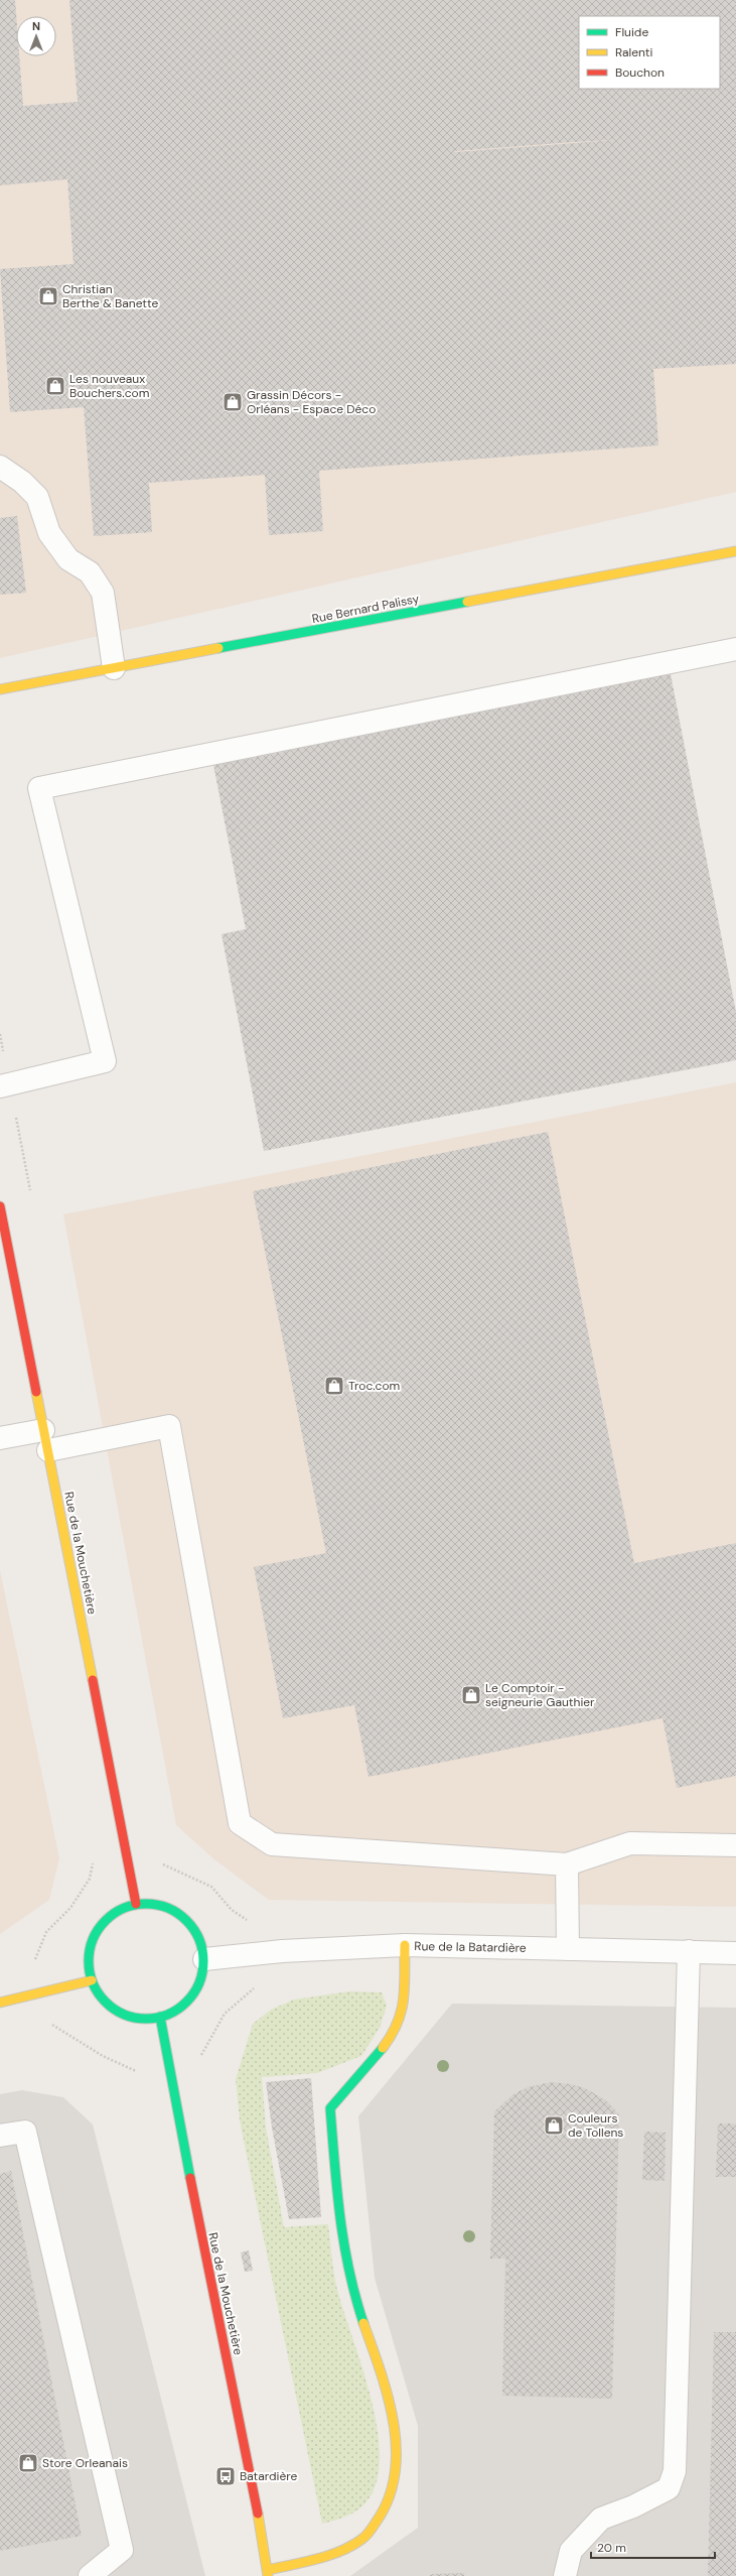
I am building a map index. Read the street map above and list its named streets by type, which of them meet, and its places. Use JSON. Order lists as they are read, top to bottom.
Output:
{
  "streets": {
    "street": ["Rue Bernard Palissy", "Rue de la Mouchetière", "Rue de la Batardière"]
  },
  "crossings": [
    ["Rue de la Mouchetière", "Rue de la Batardière"]
  ],
  "places": {
    "shop": [
      "Christian Berthe & Banette",
      "Les nouveaux Bouchers.com",
      "Grassin Décors - Orléans - Espace Déco",
      "Troc.com",
      "Le Comptoir - seigneurie Gauthier",
      "Couleurs de Tollens",
      "Store Orleanais"
    ],
    "bus stop": ["Batardière"]
  },
  "legend": ["Fluide", "Ralenti", "Bouchon"],
  "scale_bar": "20 m",
  "north": "top"
}
